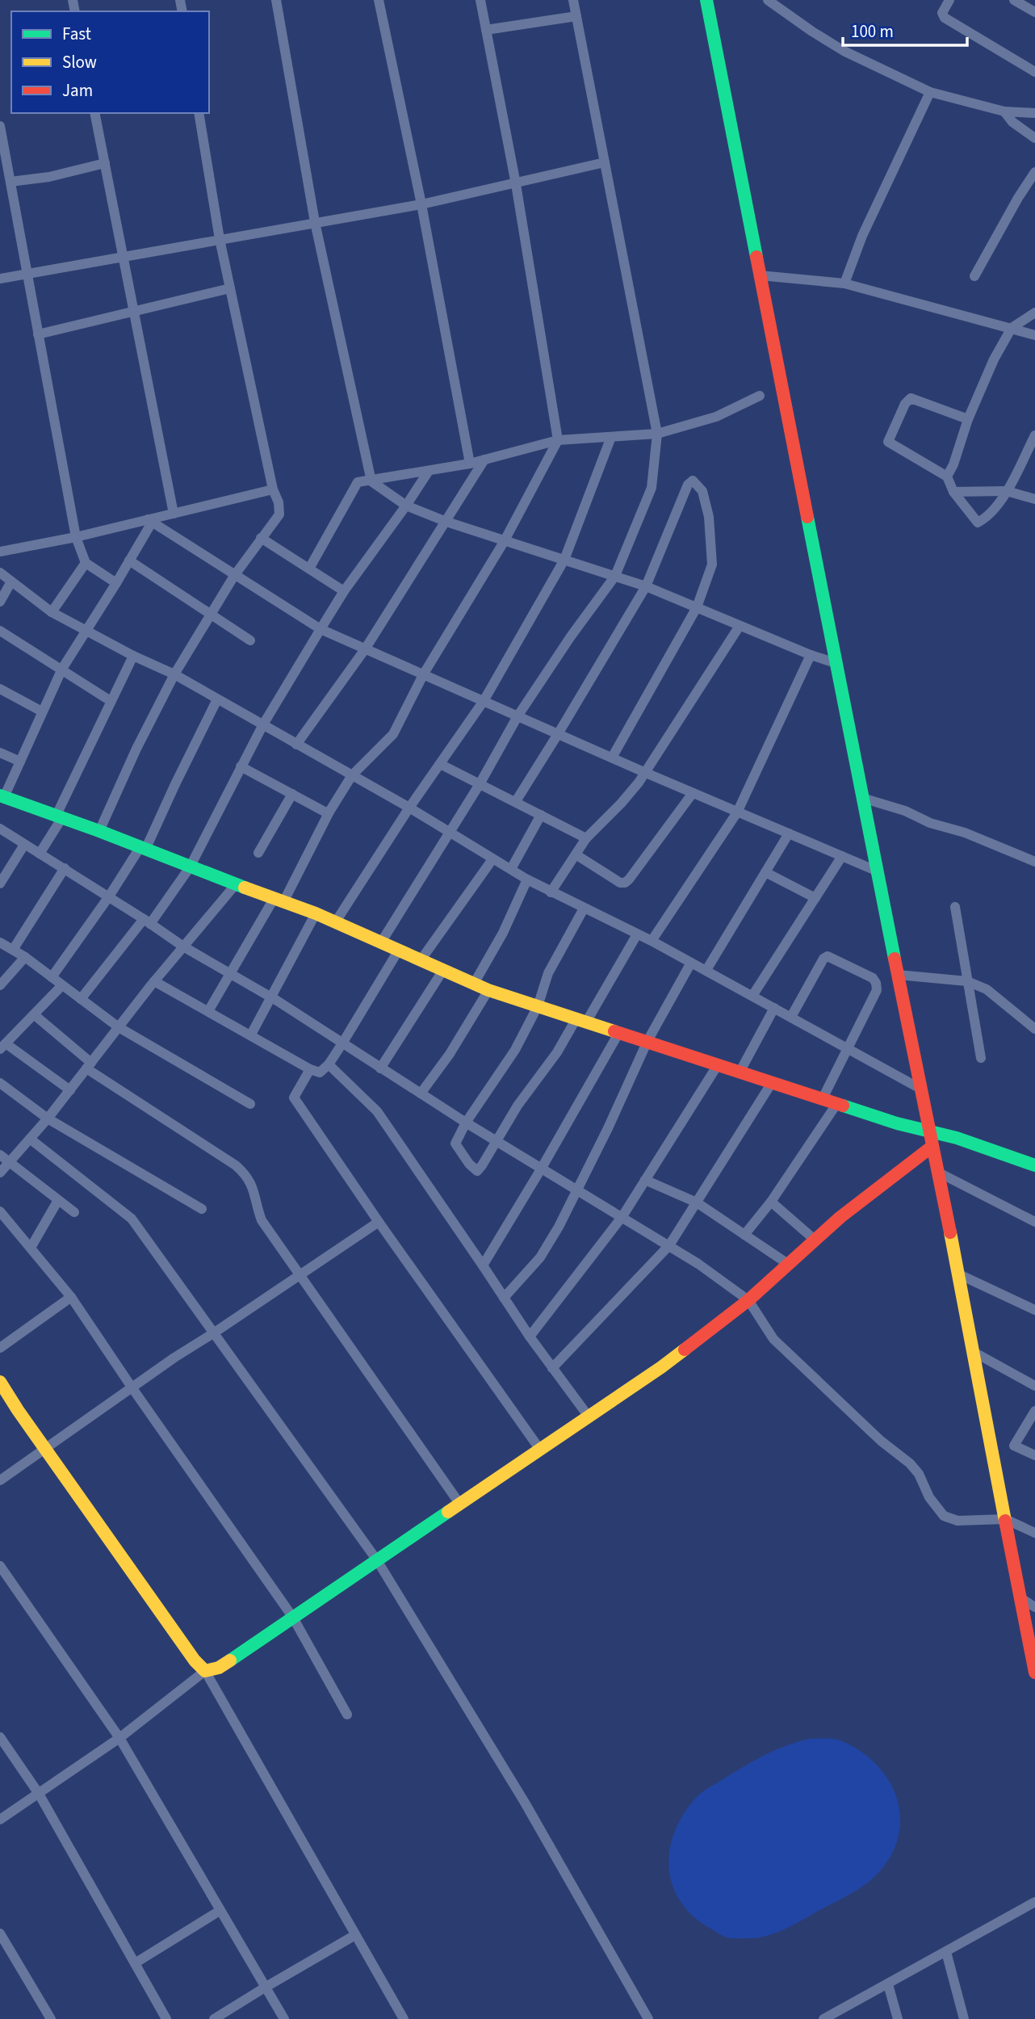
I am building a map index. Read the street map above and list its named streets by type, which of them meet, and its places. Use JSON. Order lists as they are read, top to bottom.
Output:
{
  "legend": ["Fast", "Slow", "Jam"],
  "scale_bar": "100 m"
}
